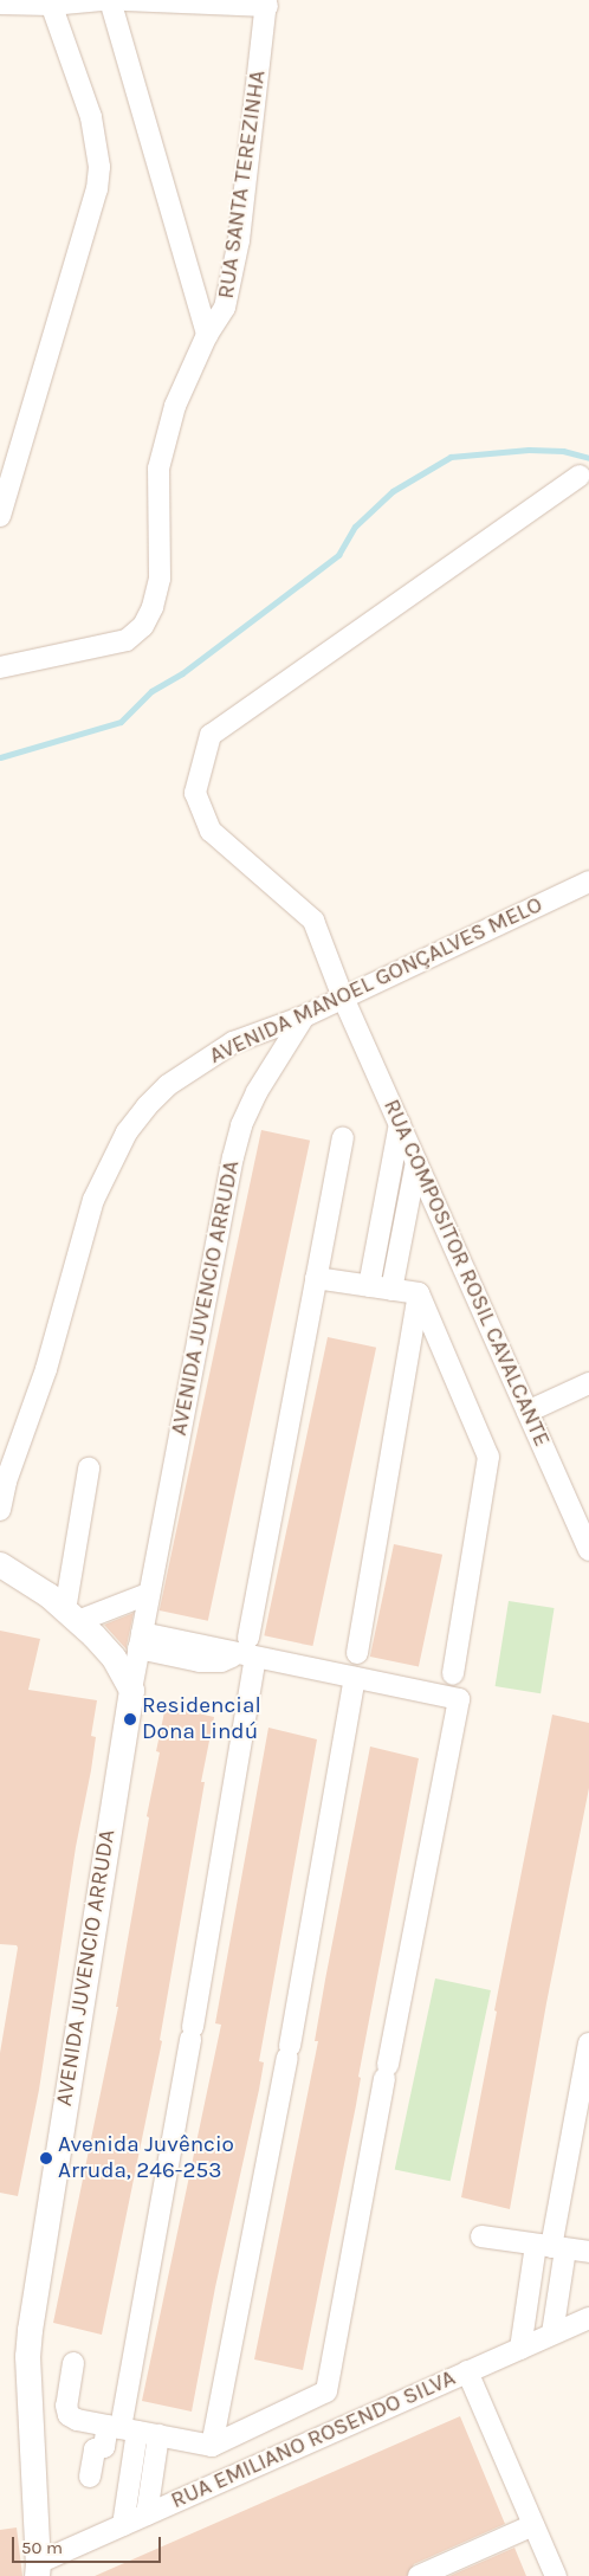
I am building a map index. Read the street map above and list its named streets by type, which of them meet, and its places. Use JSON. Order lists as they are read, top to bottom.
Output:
{
  "streets": {
    "street": [
      "RUA SANTA TEREZINHA",
      "AVENIDA MANOEL GONÇALVES MELO",
      "RUA COMPOSITOR ROSIL CAVALCANTE",
      "AVENIDA JUVENCIO ARRUDA",
      "RUA EMILIANO ROSENDO SILVA"
    ]
  },
  "crossings": [
    ["AVENIDA MANOEL GONÇALVES MELO", "RUA COMPOSITOR ROSIL CAVALCANTE"],
    ["AVENIDA MANOEL GONÇALVES MELO", "AVENIDA JUVENCIO ARRUDA"],
    ["AVENIDA JUVENCIO ARRUDA", "RUA EMILIANO ROSENDO SILVA"]
  ],
  "places": ["Residencial Dona Lindú", "Avenida Juvêncio Arruda, 246-253"],
  "scale_bar": "50 m"
}
